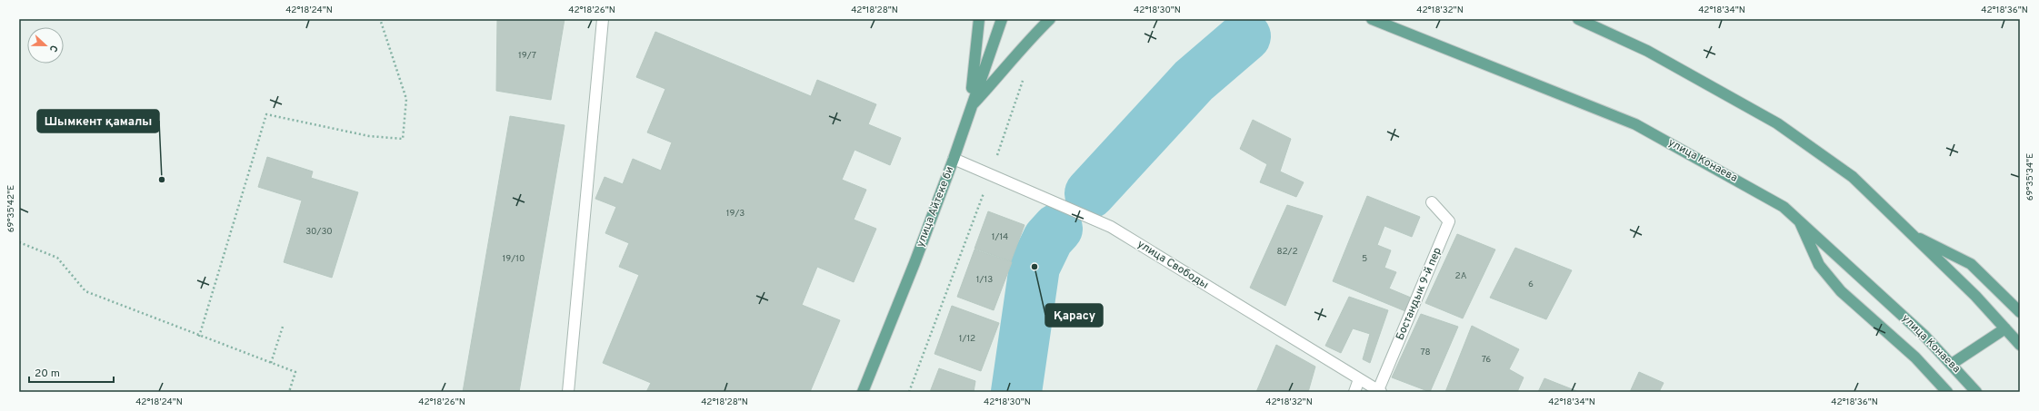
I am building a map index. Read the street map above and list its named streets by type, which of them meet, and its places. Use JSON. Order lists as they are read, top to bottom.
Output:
{
  "streets": {
    "main road": ["улица Конаева", "улица Айтеке би"],
    "street": ["улица Свободы", "Бостандык 9-й пер"]
  },
  "crossings": [
    ["улица Айтеке би", "улица Свободы"],
    ["улица Свободы", "Бостандык 9-й пер"]
  ],
  "places": ["Шымкент қамалы", "Қарасу"],
  "house_numbers": [
    "19/7",
    "19/3",
    "30/30",
    "1/14",
    "82/2",
    "19/10",
    "5",
    "2А",
    "1/13",
    "6",
    "1/12",
    "78",
    "76"
  ],
  "scale_bar": "20 m",
  "north": "right",
  "coordinates": [
    "42°18'24\"N",
    "42°18'26\"N",
    "42°18'28\"N",
    "42°18'30\"N",
    "42°18'32\"N",
    "42°18'34\"N",
    "42°18'36\"N",
    "69°35'34\"E",
    "69°35'42\"E"
  ]
}
